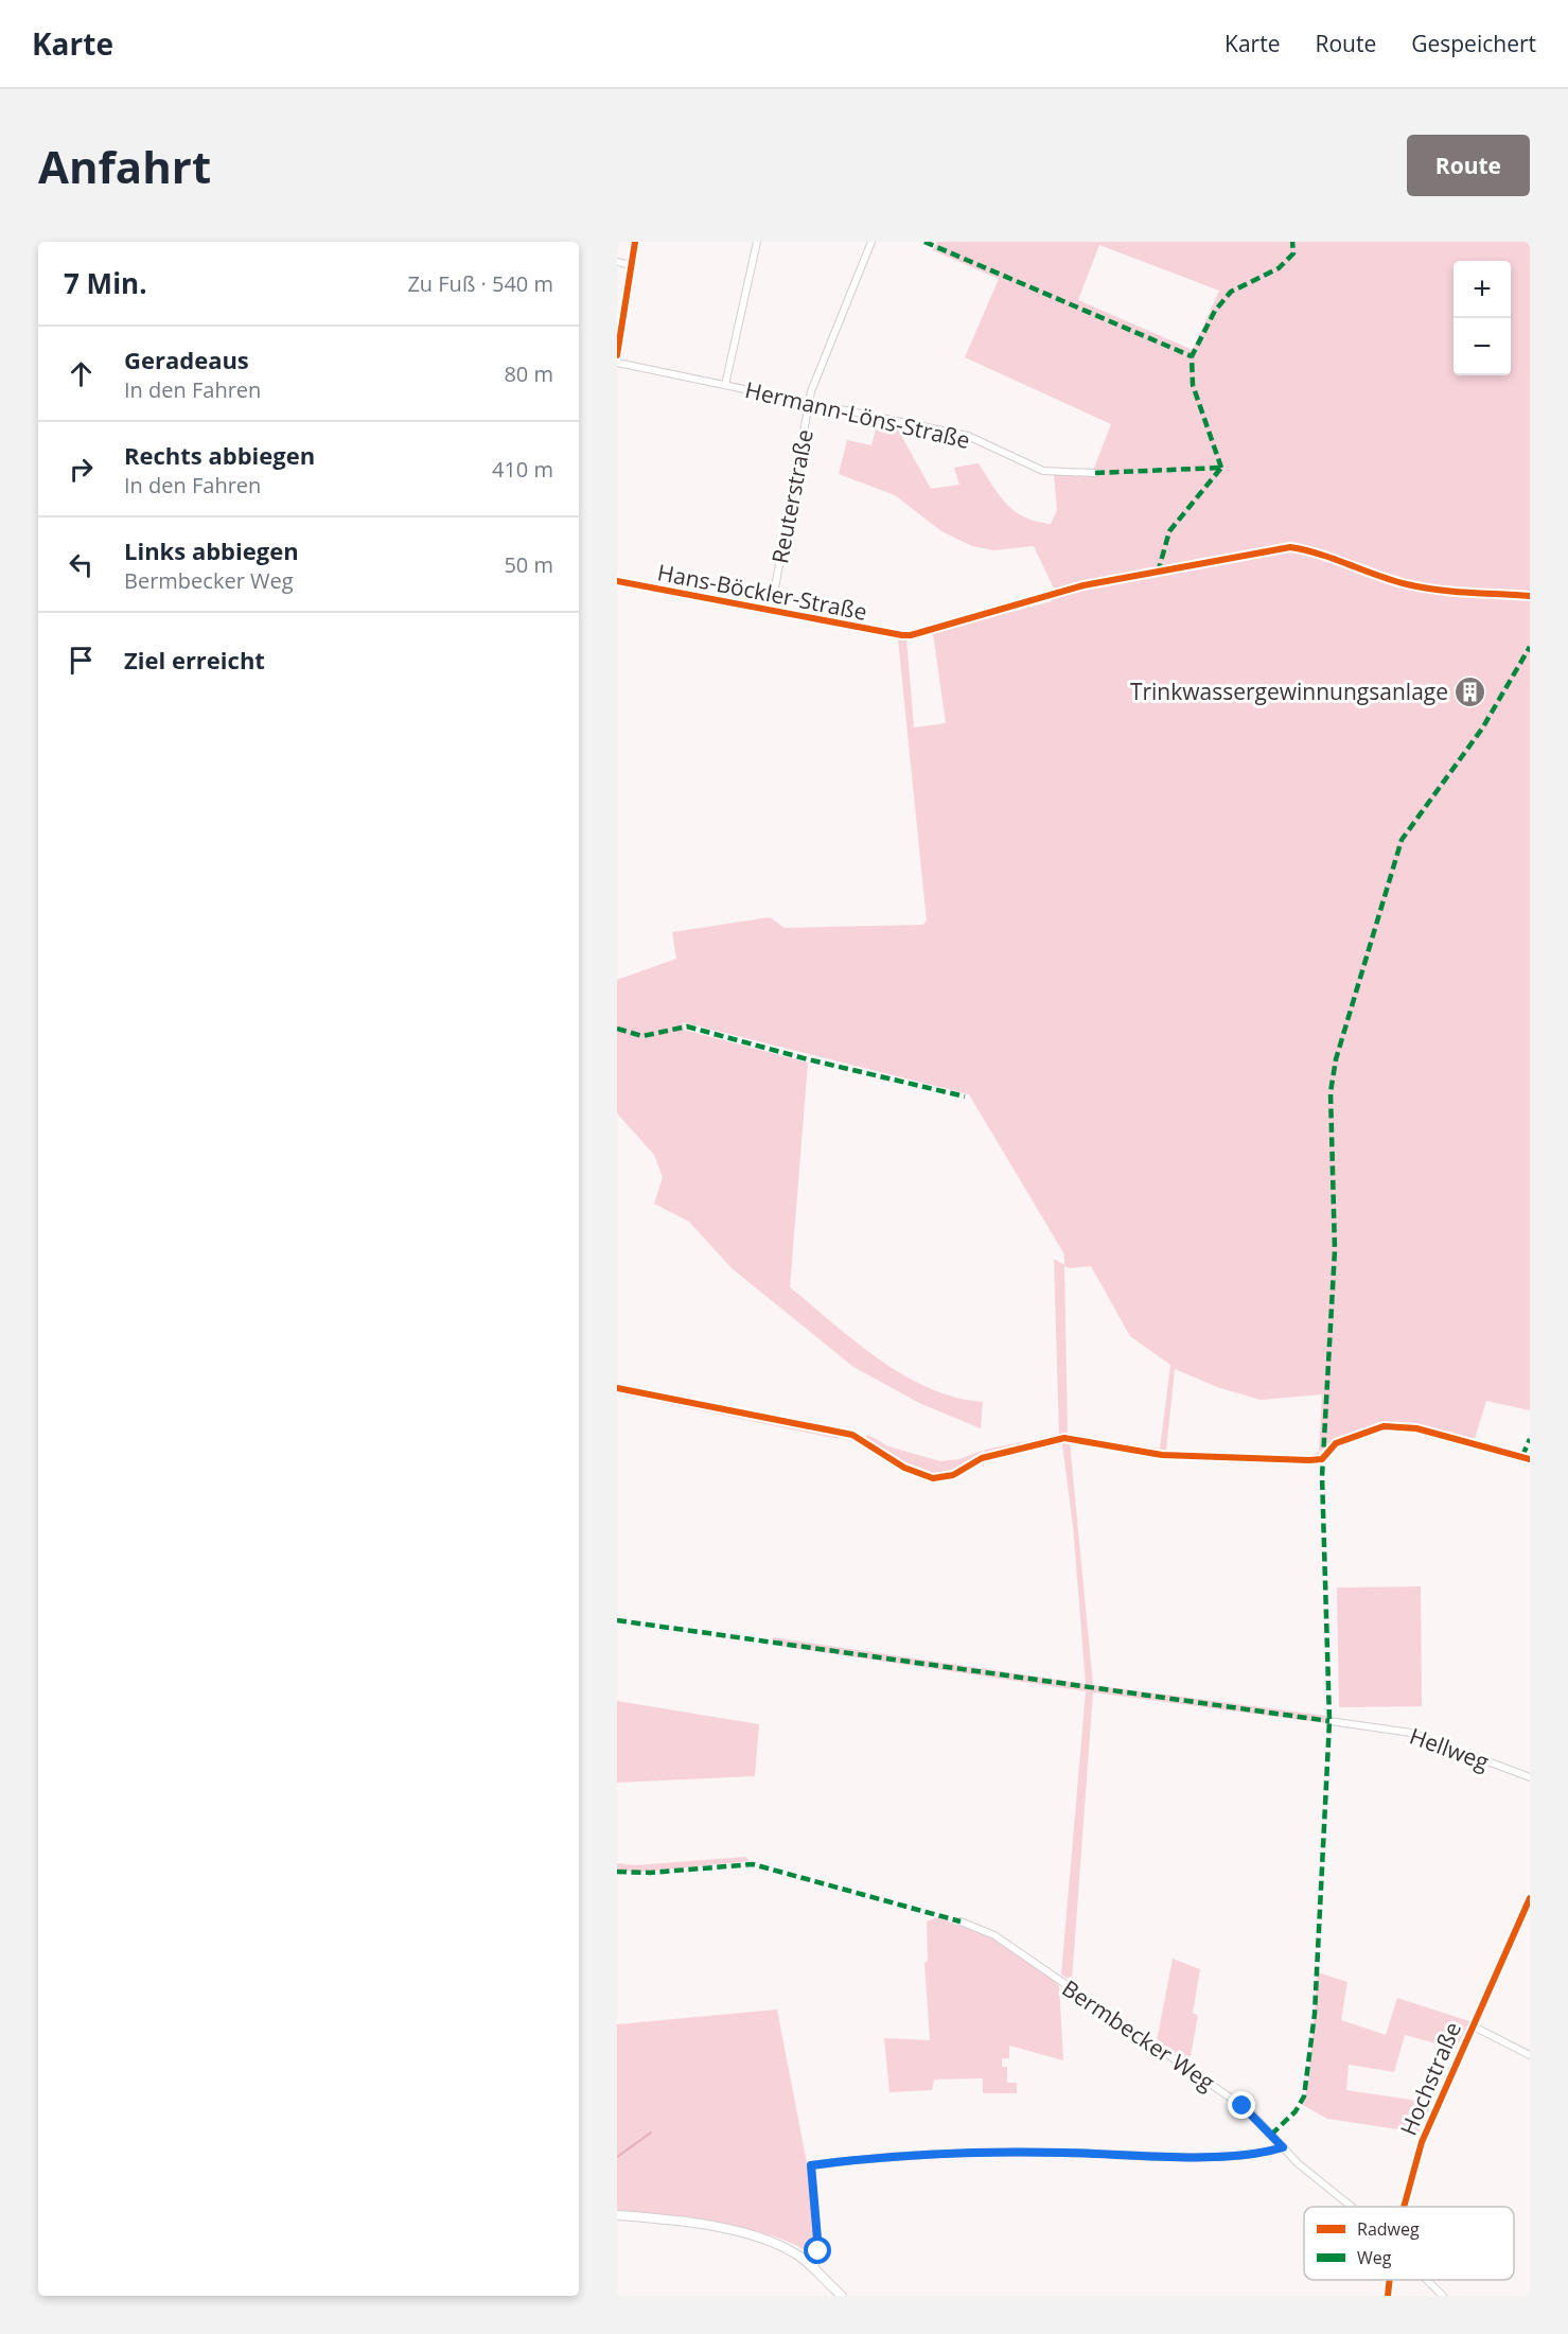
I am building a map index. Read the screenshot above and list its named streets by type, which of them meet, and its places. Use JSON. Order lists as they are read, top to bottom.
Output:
{
  "streets": {
    "street": [
      "Hermann-Löns-Straße",
      "Reuterstraße",
      "Hans-Böckler-Straße",
      "Hellweg",
      "Bermbecker Weg",
      "Hochstraße"
    ]
  },
  "crossings": [
    ["Hermann-Löns-Straße", "Reuterstraße"],
    ["Reuterstraße", "Hans-Böckler-Straße"]
  ],
  "places": {
    "building": ["Trinkwassergewinnungsanlage"]
  },
  "legend": ["Radweg", "Weg"],
  "page": {
    "header": "Karte",
    "nav": ["Karte", "Route", "Gespeichert"],
    "buttons": "Route",
    "title": "Anfahrt",
    "heading": ["7 Min.", "Zu Fuß · 540 m"],
    "map_buttons": ["+", "−"],
    "list": [
      ["Geradeaus", "In den Fahren", "80 m"],
      ["Rechts abbiegen", "In den Fahren", "410 m"],
      ["Links abbiegen", "Bermbecker Weg", "50 m"],
      "Ziel erreicht"
    ]
  }
}
